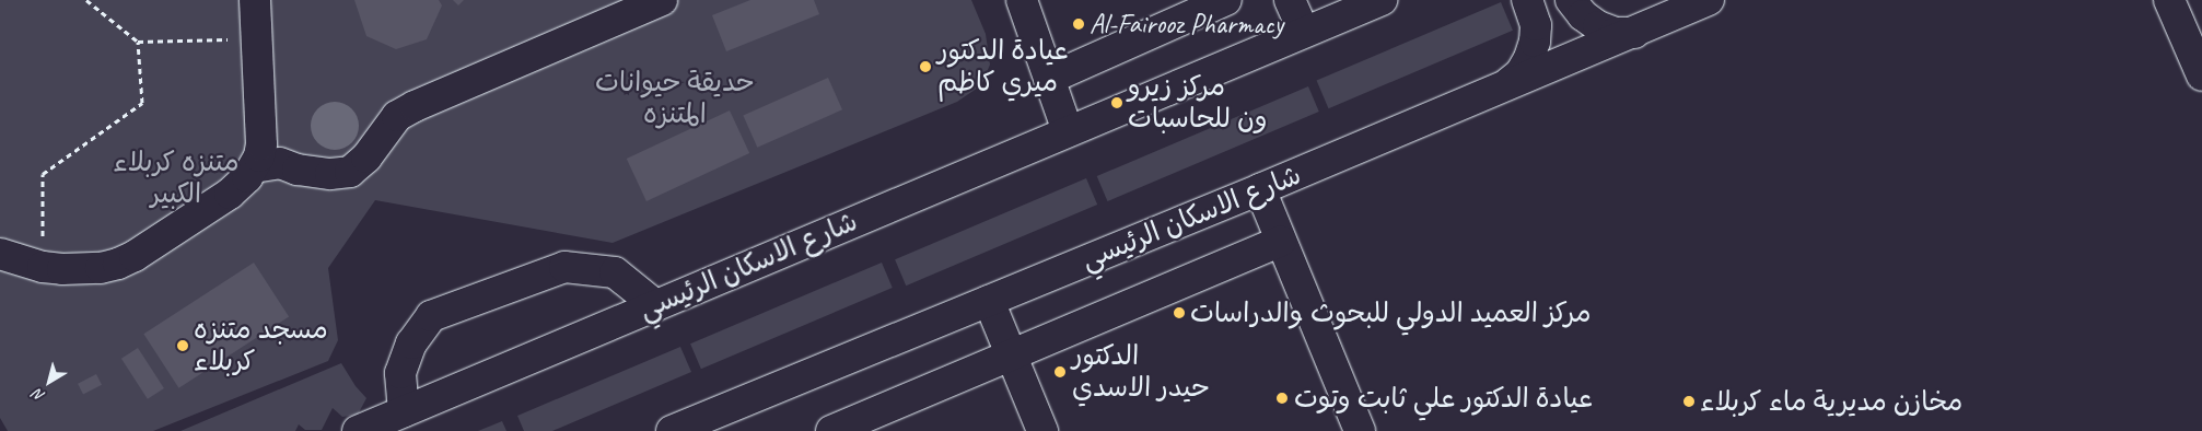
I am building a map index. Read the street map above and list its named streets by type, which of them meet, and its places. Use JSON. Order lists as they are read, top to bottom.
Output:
{
  "streets": {
    "main road": ["شارع الاسكان الرئيسي"]
  },
  "parks": ["حديقة حيوانات المتنزه", "متنزه كربلاء الكبير"],
  "places": [
    "Al-Fairooz Pharmacy",
    "عيادة الدكتور ميري كاظم",
    "مركز زيرو ون للحاسبات",
    "مركز العميد الدولي للبحوث والدراسات",
    "مسجد متنزه كربلاء",
    "الدكتور حيدر الاسدي",
    "عيادة الدكتور علي ثابت وتوت",
    "مخازن مديرية ماء كربلاء"
  ],
  "north": "bottom left"
}
